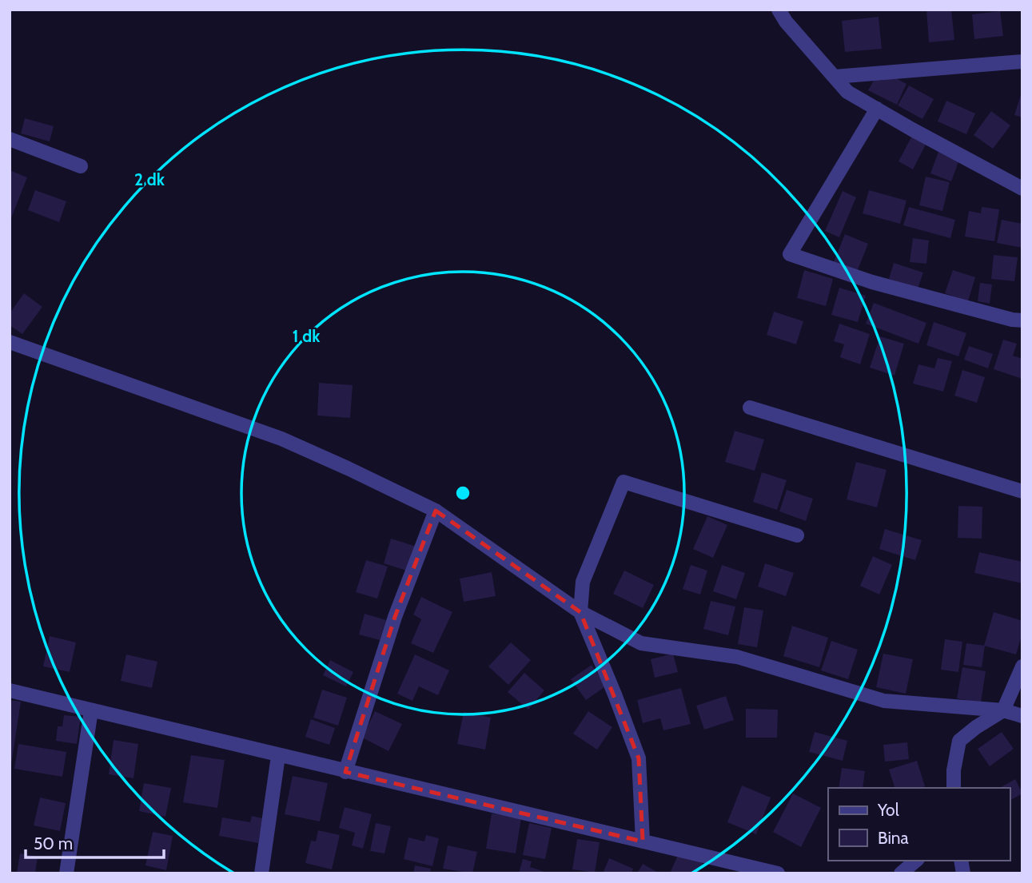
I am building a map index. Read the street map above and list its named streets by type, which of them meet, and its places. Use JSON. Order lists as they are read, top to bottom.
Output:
{
  "legend": ["Yol", "Bina"],
  "scale_bar": "50 m",
  "rings": ["2 dk", "1 dk"]
}
